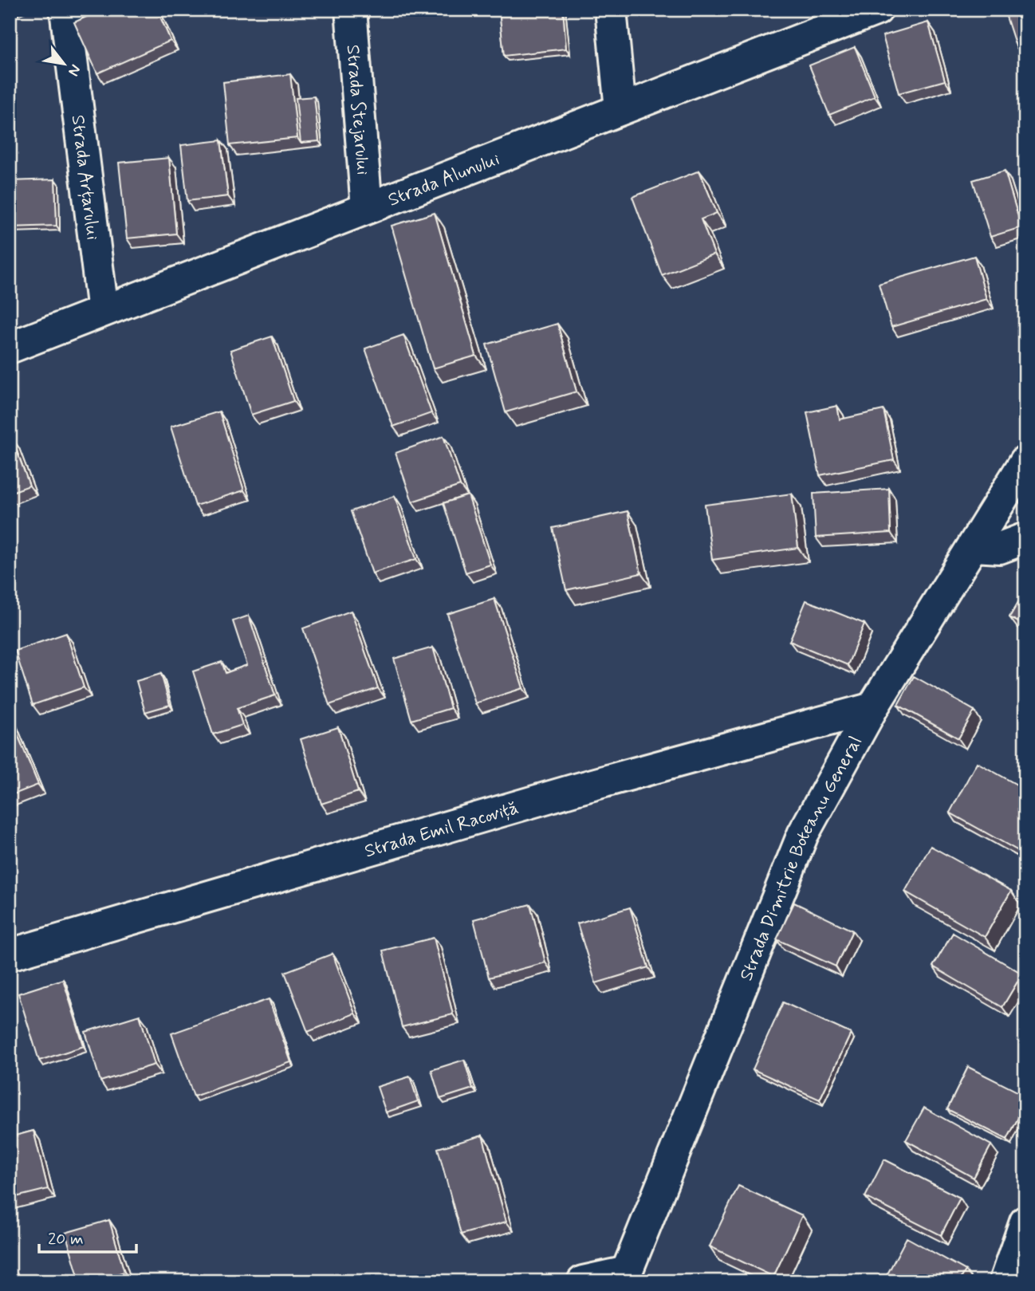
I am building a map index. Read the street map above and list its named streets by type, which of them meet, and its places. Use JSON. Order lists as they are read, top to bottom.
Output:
{
  "streets": {
    "street": [
      "Strada Stejarului",
      "Strada Arțarului",
      "Strada Alunului",
      "Strada Emil Racoviță",
      "Strada Dimitrie Boteanu General"
    ]
  },
  "crossings": [
    ["Strada Stejarului", "Strada Alunului"],
    ["Strada Arțarului", "Strada Alunului"],
    ["Strada Emil Racoviță", "Strada Dimitrie Boteanu General"]
  ],
  "scale_bar": "20 m",
  "north": "bottom right"
}
